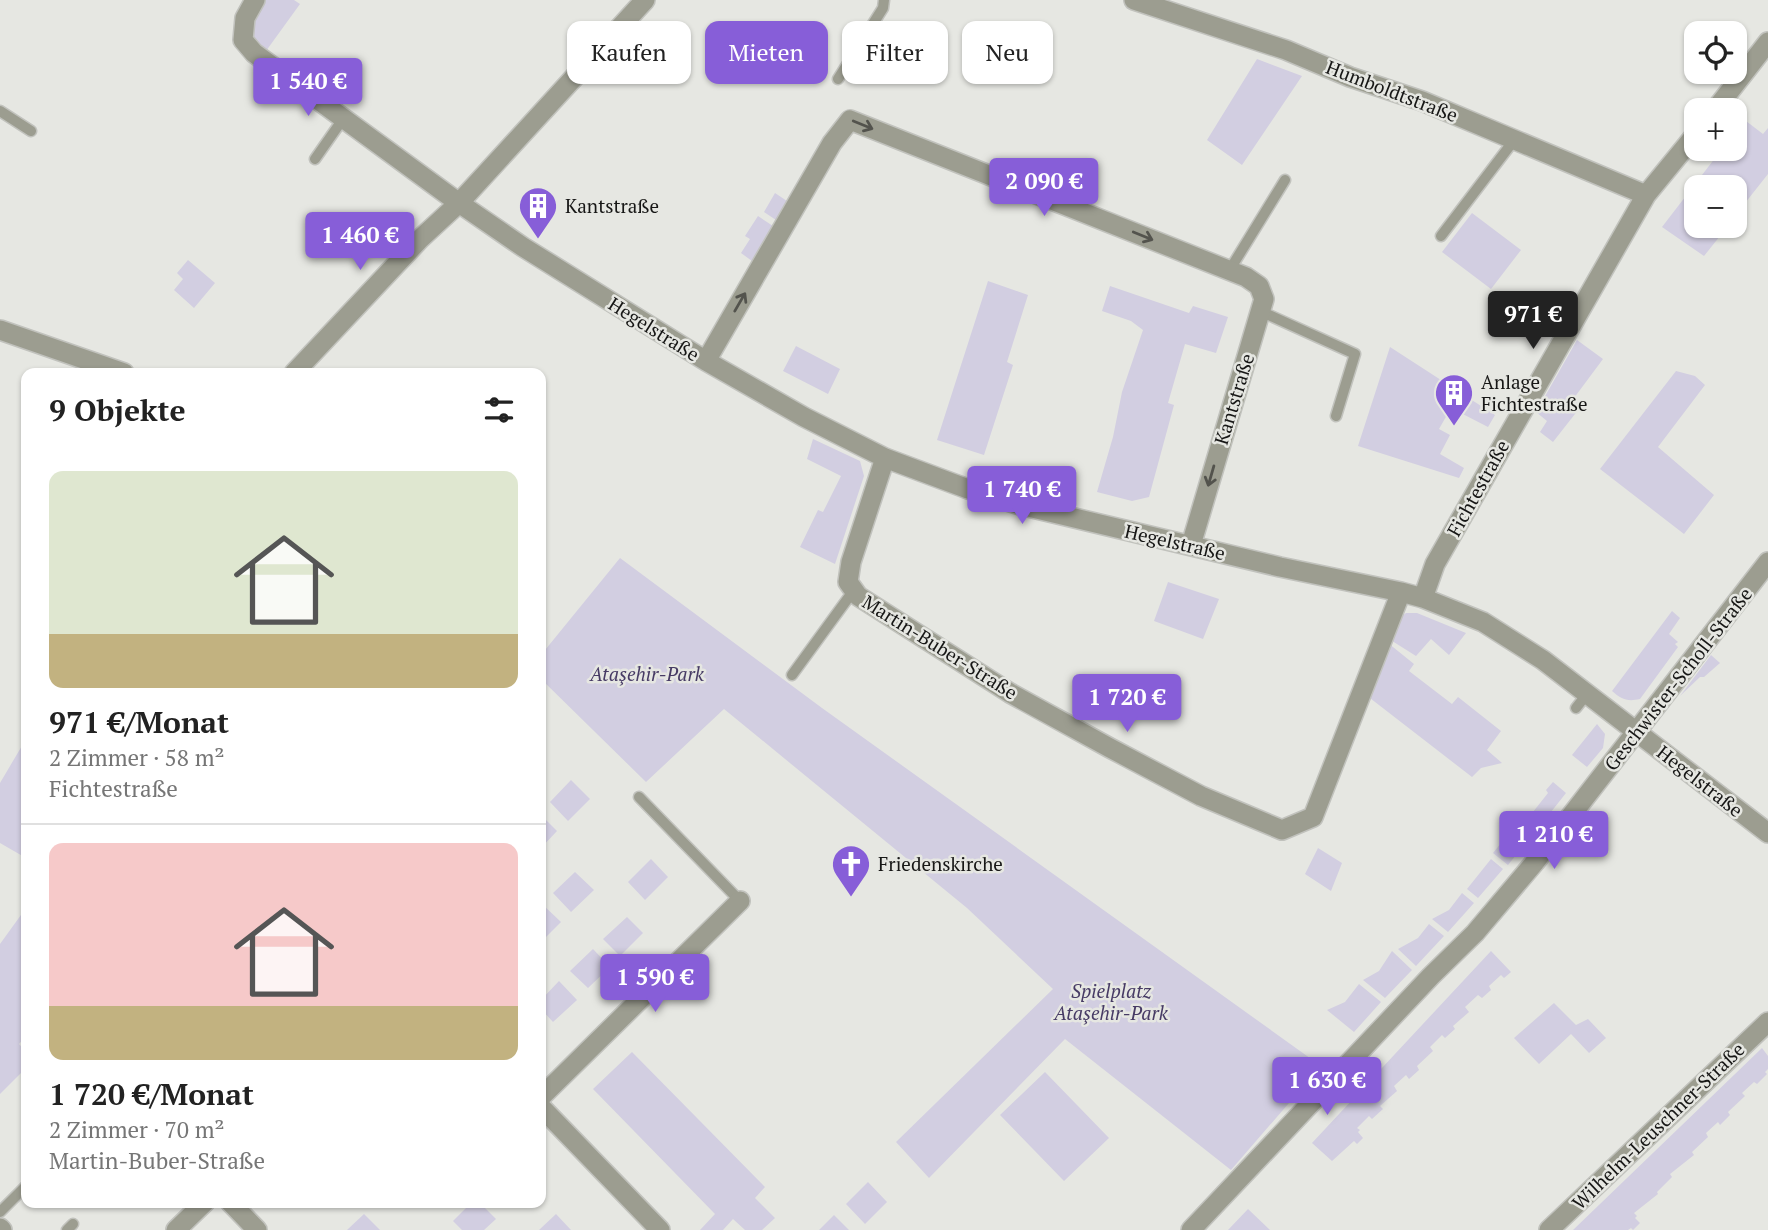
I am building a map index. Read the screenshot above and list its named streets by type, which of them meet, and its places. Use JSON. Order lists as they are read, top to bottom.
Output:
{
  "streets": {
    "street": [
      "Humboldtstraße",
      "Hegelstraße",
      "Kantstraße",
      "Fichtestraße",
      "Martin-Buber-Straße",
      "Geschwister-Scholl-Straße",
      "Wilhelm-Leuschner-Straße"
    ]
  },
  "crossings": [
    ["Humboldtstraße", "Fichtestraße"],
    ["Hegelstraße", "Kantstraße"],
    ["Hegelstraße", "Fichtestraße"],
    ["Hegelstraße", "Martin-Buber-Straße"],
    ["Hegelstraße", "Geschwister-Scholl-Straße"]
  ],
  "parks": ["Ataşehir-Park", "Spielplatz Ataşehir-Park"],
  "places": {
    "building": ["Kantstraße", "Anlage Fichtestraße"],
    "church": ["Friedenskirche"]
  },
  "page": {
    "map_buttons": ["+", "−"],
    "chip": [
      "Kaufen",
      "Mieten",
      "Filter",
      "Neu"
    ],
    "price": [
      "1 540 €",
      "2 090 €",
      "1 460 €",
      "971 €",
      "1 740 €",
      "1 720 €",
      "1 210 €",
      "1 590 €",
      "1 630 €"
    ],
    "heading": "9 Objekte",
    "list": [
      {
        "name": "971 €/Monat",
        "note": "2 Zimmer · 58 m² · Fichtestraße"
      },
      {
        "name": "1 720 €/Monat",
        "note": "2 Zimmer · 70 m² · Martin-Buber-Straße"
      }
    ]
  }
}
